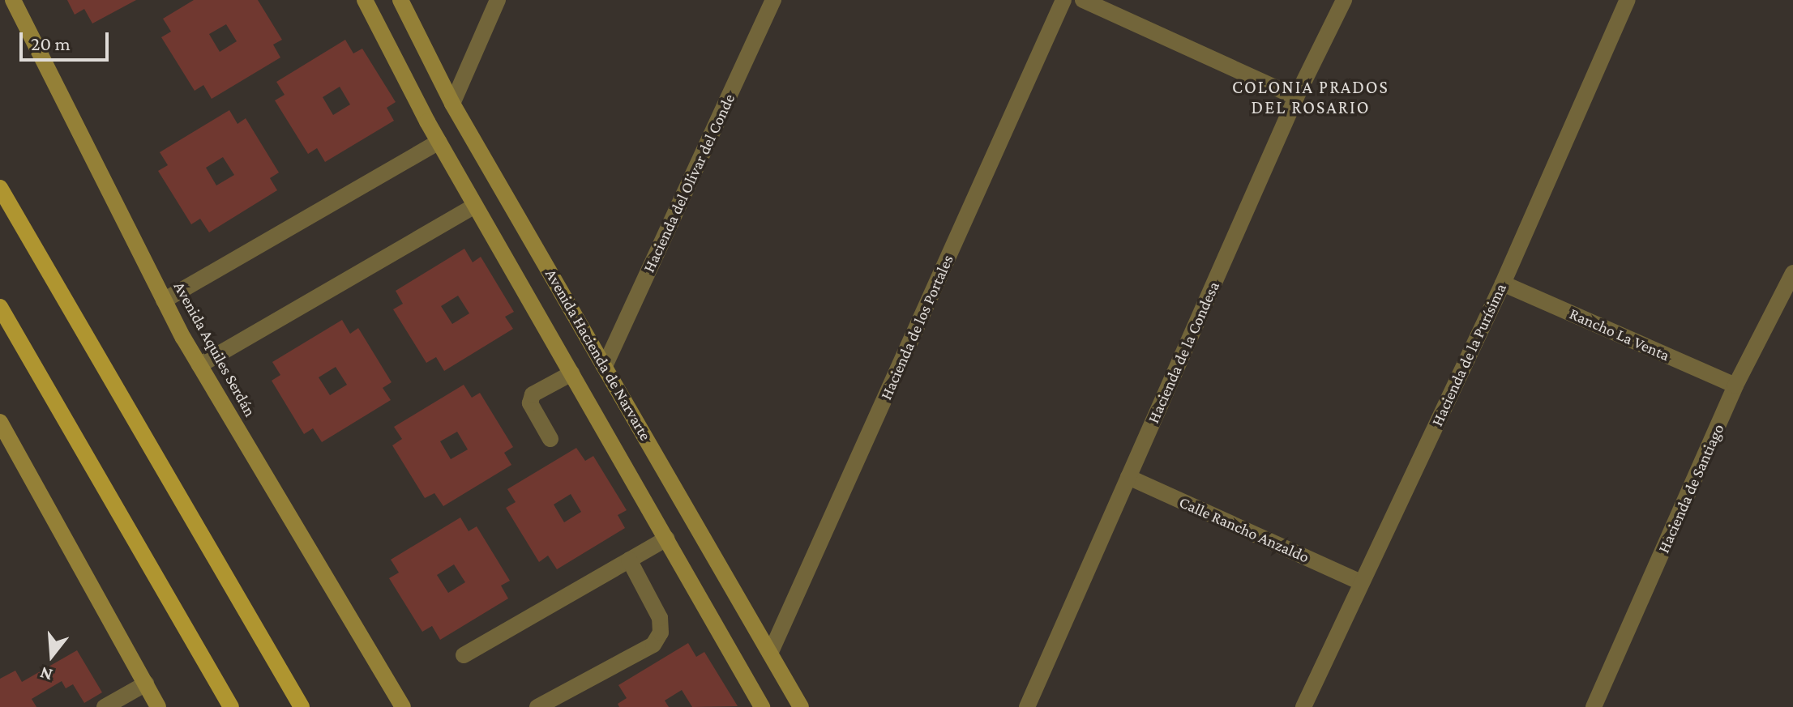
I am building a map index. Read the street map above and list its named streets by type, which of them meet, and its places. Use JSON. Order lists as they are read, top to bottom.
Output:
{
  "streets": {
    "street": [
      "Hacienda del Olivar del Conde",
      "Hacienda de los Portales",
      "Rancho La Venta",
      "Avenida Aquiles Serdán",
      "Hacienda de la Condesa",
      "Avenida Hacienda de Narvarte",
      "Hacienda de la Purísima",
      "Hacienda de Santiago",
      "Calle Rancho Anzaldo"
    ]
  },
  "crossings": [
    ["Hacienda del Olivar del Conde", "Avenida Hacienda de Narvarte"],
    ["Hacienda de los Portales", "Avenida Hacienda de Narvarte"],
    ["Rancho La Venta", "Hacienda de la Purísima"],
    ["Rancho La Venta", "Hacienda de Santiago"],
    ["Hacienda de la Condesa", "Calle Rancho Anzaldo"],
    ["Hacienda de la Purísima", "Calle Rancho Anzaldo"]
  ],
  "districts": ["COLONIA PRADOS DEL ROSARIO"],
  "scale_bar": "20 m",
  "north": "bottom"
}
